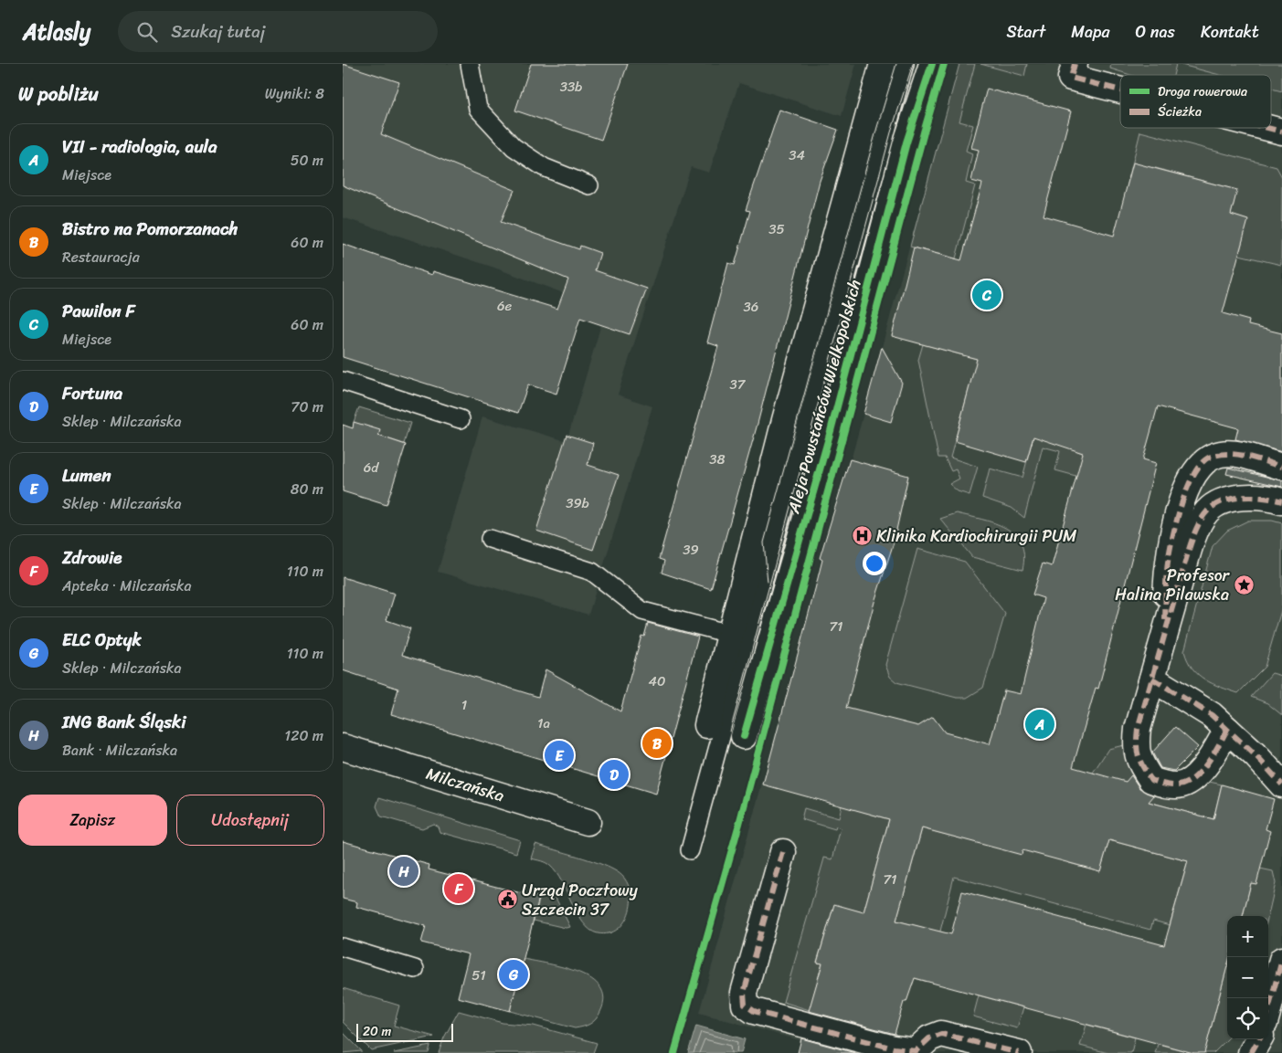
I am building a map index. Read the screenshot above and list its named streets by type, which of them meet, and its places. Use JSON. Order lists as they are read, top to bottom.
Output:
{
  "streets": {
    "street": ["Aleja Powstańców Wielkopolskich", "Milczańska"]
  },
  "places": {
    "hospital": ["Klinika Kardiochirurgii PUM"],
    "place": ["Profesor Halina Pilawska"],
    "public building": ["Urząd Pocztowy Szczecin 37"]
  },
  "house_numbers": [
    "33b",
    "34",
    "35",
    "6e",
    "36",
    "37",
    "38",
    "6d",
    "39b",
    "39",
    "71",
    "40",
    "1",
    "1a",
    "71",
    "51"
  ],
  "legend": ["Droga rowerowa", "Ścieżka"],
  "scale_bar": "20 m",
  "page": {
    "header": "Atlasly",
    "search": "Szukaj tutaj",
    "nav": [
      "Start",
      "Mapa",
      "O nas",
      "Kontakt"
    ],
    "heading": ["W pobliżu", "Wyniki: 8"],
    "list": [
      {
        "mark": "A",
        "name": "VII - radiologia, aula",
        "note": "Miejsce",
        "value": "50 m"
      },
      {
        "mark": "B",
        "name": "Bistro na Pomorzanach",
        "note": "Restauracja",
        "value": "60 m"
      },
      {
        "mark": "C",
        "name": "Pawilon F",
        "note": "Miejsce",
        "value": "60 m"
      },
      {
        "mark": "D",
        "name": "Fortuna",
        "note": "Sklep · Milczańska",
        "value": "70 m"
      },
      {
        "mark": "E",
        "name": "Lumen",
        "note": "Sklep · Milczańska",
        "value": "80 m"
      },
      {
        "mark": "F",
        "name": "Zdrowie",
        "note": "Apteka · Milczańska",
        "value": "110 m"
      },
      {
        "mark": "G",
        "name": "ELC Optyk",
        "note": "Sklep · Milczańska",
        "value": "110 m"
      },
      {
        "mark": "H",
        "name": "ING Bank Śląski",
        "note": "Bank · Milczańska",
        "value": "120 m"
      }
    ],
    "pins": [
      "C",
      "A",
      "B",
      "E",
      "D",
      "H",
      "F",
      "G"
    ],
    "buttons": ["Zapisz", "Udostępnij"],
    "map_buttons": ["+", "−"],
    "scale": "20 m"
  }
}
